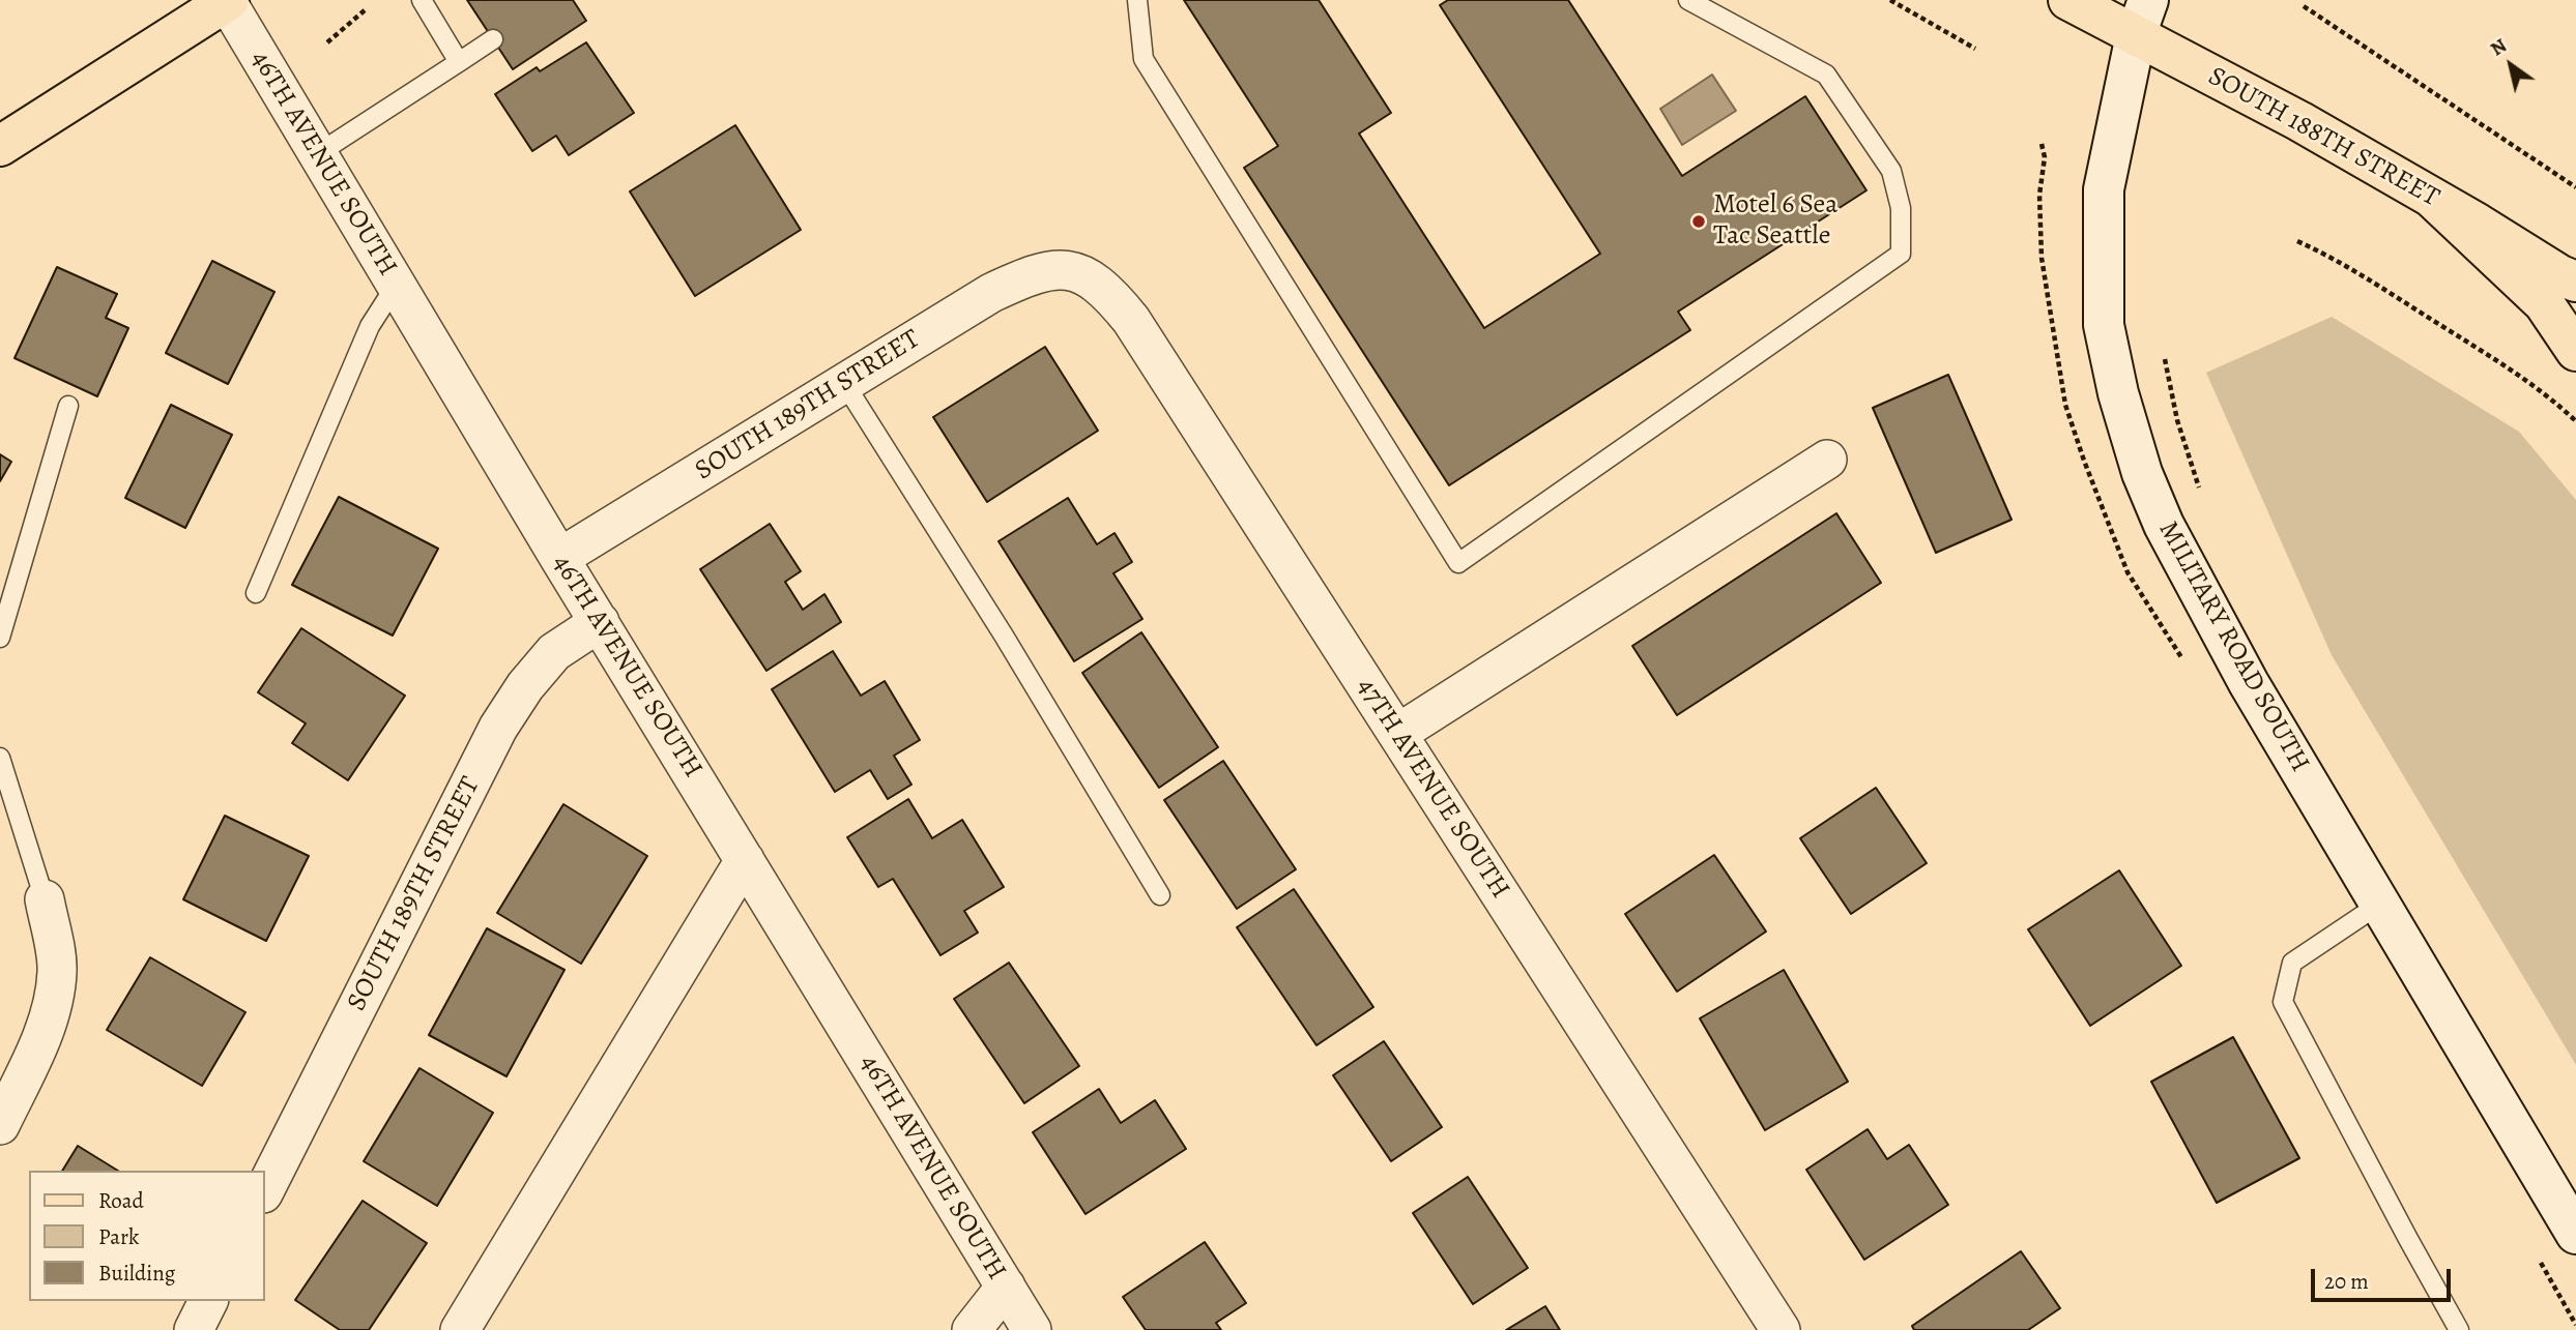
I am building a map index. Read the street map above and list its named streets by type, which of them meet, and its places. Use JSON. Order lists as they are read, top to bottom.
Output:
{
  "streets": {
    "main road": ["SOUTH 188TH STREET", "MILITARY ROAD SOUTH"],
    "street": ["46TH AVENUE SOUTH", "SOUTH 189TH STREET", "47TH AVENUE SOUTH"]
  },
  "crossings": [
    ["SOUTH 188TH STREET", "MILITARY ROAD SOUTH"],
    ["46TH AVENUE SOUTH", "SOUTH 189TH STREET"],
    ["SOUTH 189TH STREET", "47TH AVENUE SOUTH"]
  ],
  "places": ["Motel 6 Sea Tac Seattle"],
  "legend": ["Road", "Park", "Building"],
  "scale_bar": "20 m",
  "north": "top left"
}
